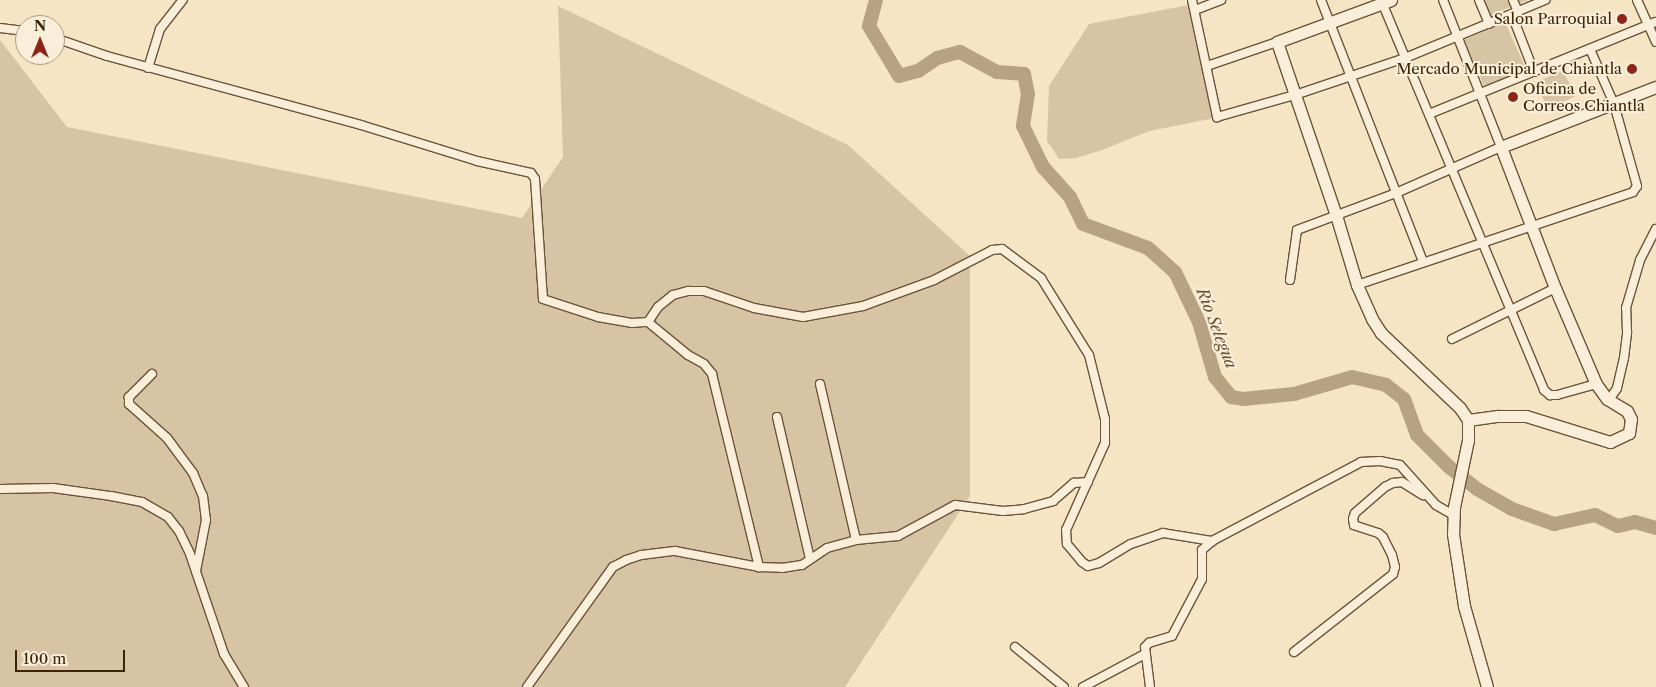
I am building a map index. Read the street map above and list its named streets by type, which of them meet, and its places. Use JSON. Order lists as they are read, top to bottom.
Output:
{
  "water": ["Río Selegua"],
  "places": ["Salon Parroquial", "Mercado Municipal de Chiantla", "Oficina de Correos Chiantla"],
  "scale_bar": "100 m",
  "north": "top"
}
